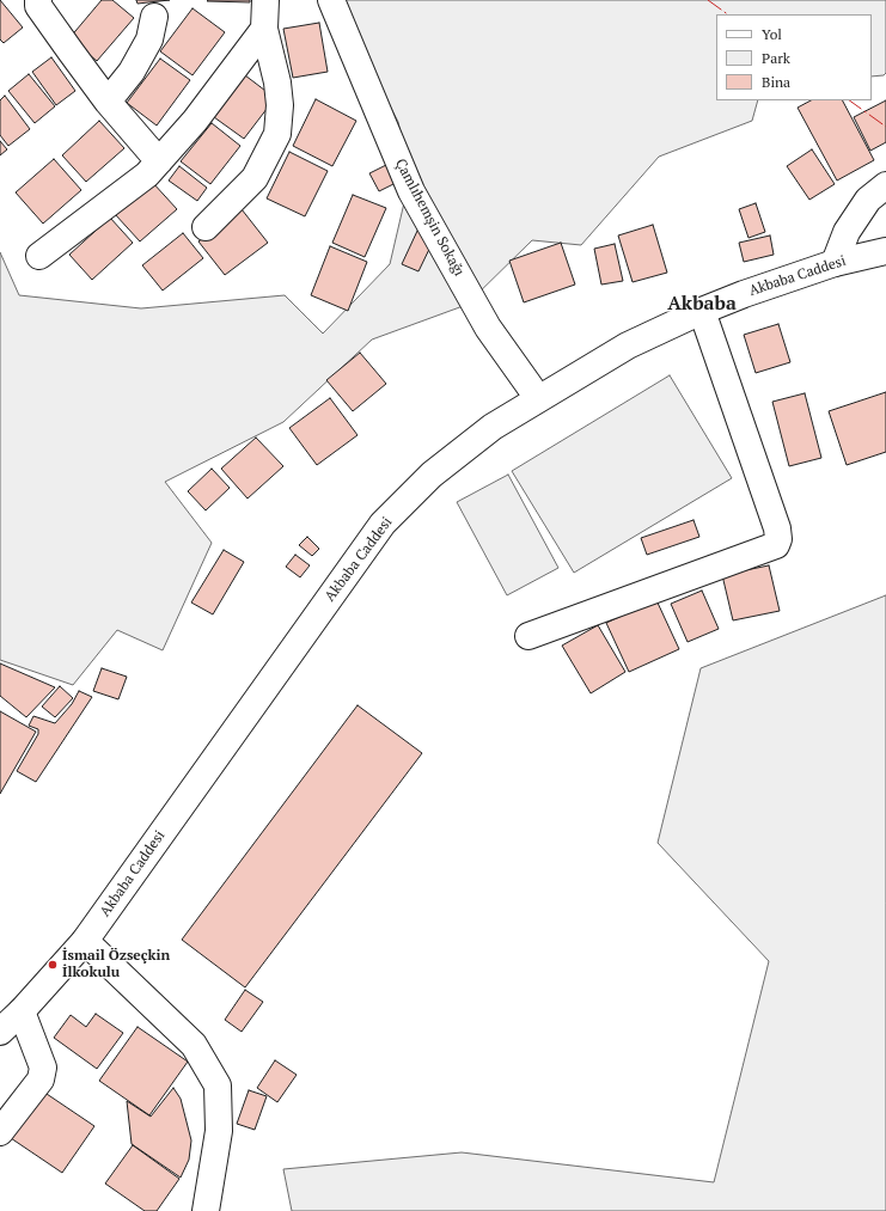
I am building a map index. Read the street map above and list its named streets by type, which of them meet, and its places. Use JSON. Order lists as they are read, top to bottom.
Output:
{
  "streets": {
    "street": ["Çamlıhemşin Sokağı", "Akbaba Caddesi"]
  },
  "crossings": [
    ["Çamlıhemşin Sokağı", "Akbaba Caddesi"]
  ],
  "districts": ["Akbaba"],
  "places": ["İsmail Özseçkin İlkokulu"],
  "legend": ["Yol", "Park", "Bina"]
}
